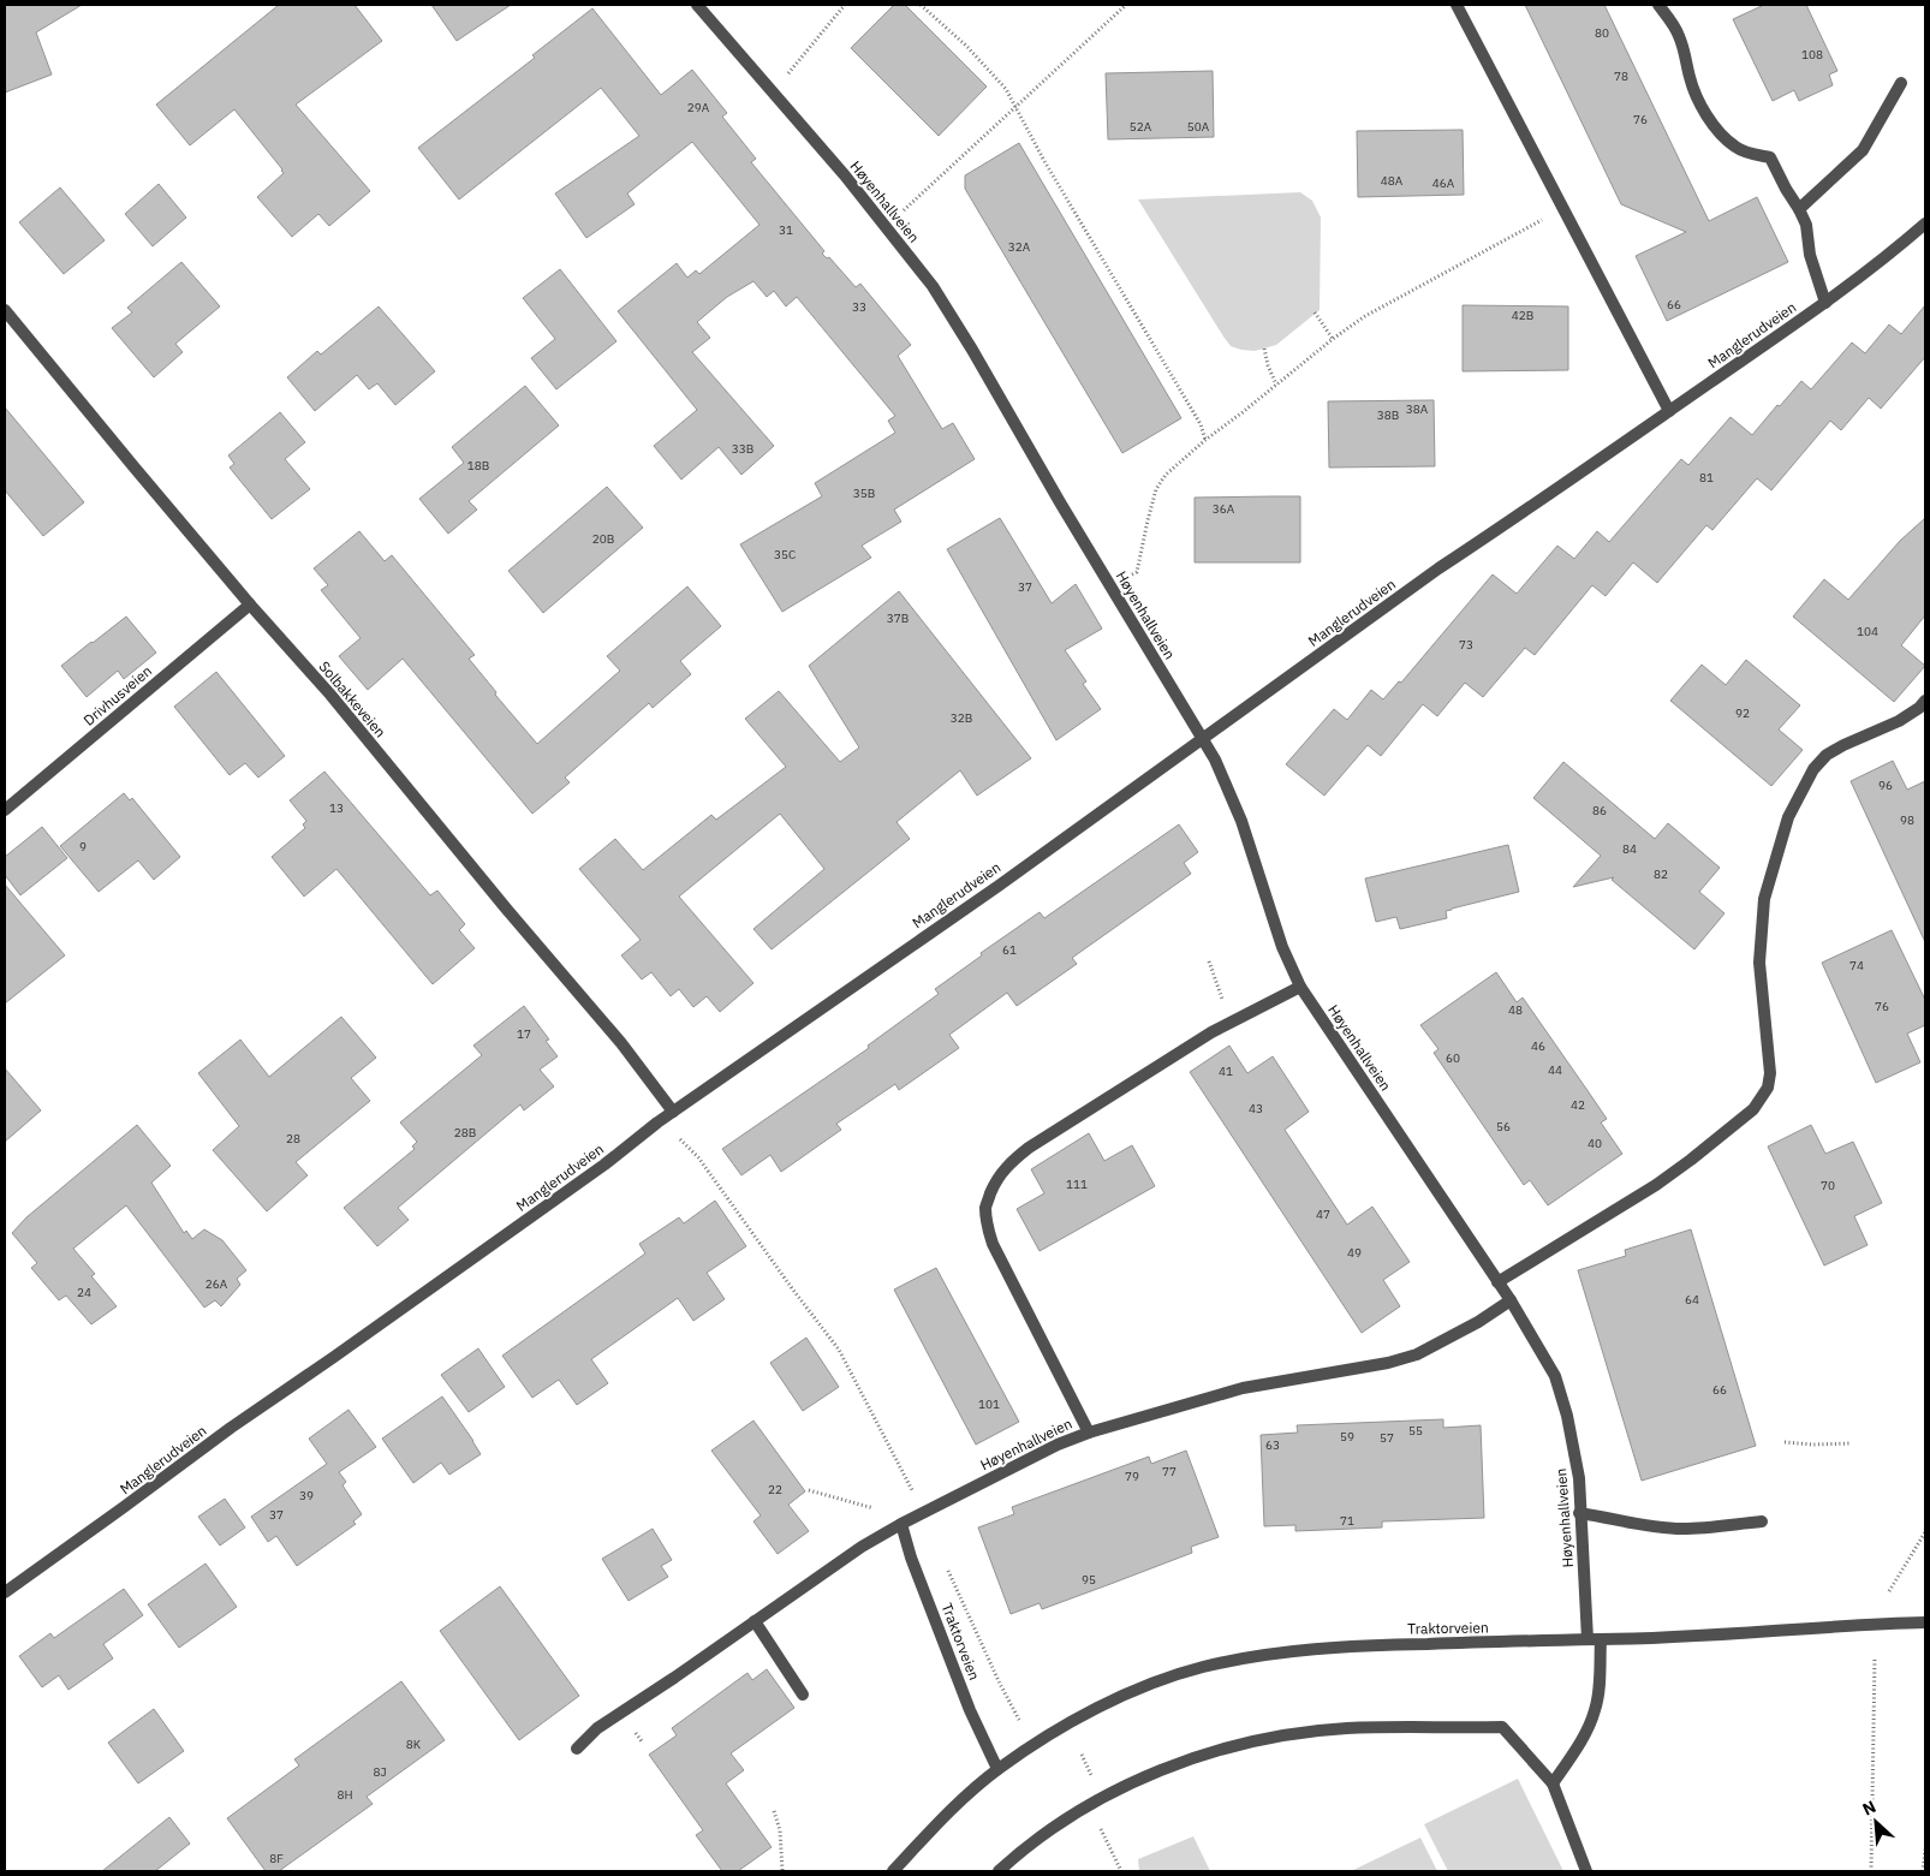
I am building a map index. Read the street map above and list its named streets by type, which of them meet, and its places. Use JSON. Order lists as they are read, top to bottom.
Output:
{
  "streets": {
    "street": [
      "Høyenhallveien",
      "Manglerudveien",
      "Drivhusveien",
      "Solbakkeveien",
      "Traktorveien"
    ]
  },
  "crossings": [
    ["Høyenhallveien", "Manglerudveien"],
    ["Høyenhallveien", "Traktorveien"],
    ["Manglerudveien", "Solbakkeveien"],
    ["Drivhusveien", "Solbakkeveien"]
  ],
  "house_numbers": [
    "80",
    "108",
    "78",
    "29A",
    "76",
    "52A",
    "50A",
    "48A",
    "46A",
    "31",
    "32A",
    "66",
    "33",
    "42B",
    "38A",
    "38B",
    "33B",
    "18B",
    "81",
    "35B",
    "36A",
    "20B",
    "35C",
    "37",
    "37B",
    "104",
    "73",
    "92",
    "32B",
    "96",
    "13",
    "86",
    "98",
    "9",
    "84",
    "82",
    "61",
    "74",
    "76",
    "48",
    "17",
    "46",
    "60",
    "44",
    "41",
    "42",
    "43",
    "56",
    "28B",
    "28",
    "40",
    "111",
    "70",
    "47",
    "49",
    "26A",
    "24",
    "64",
    "66",
    "101",
    "55",
    "59",
    "57",
    "63",
    "77",
    "79",
    "22",
    "39",
    "37",
    "71",
    "95",
    "8K",
    "8J",
    "8H",
    "8F"
  ],
  "north": "top left"
}
